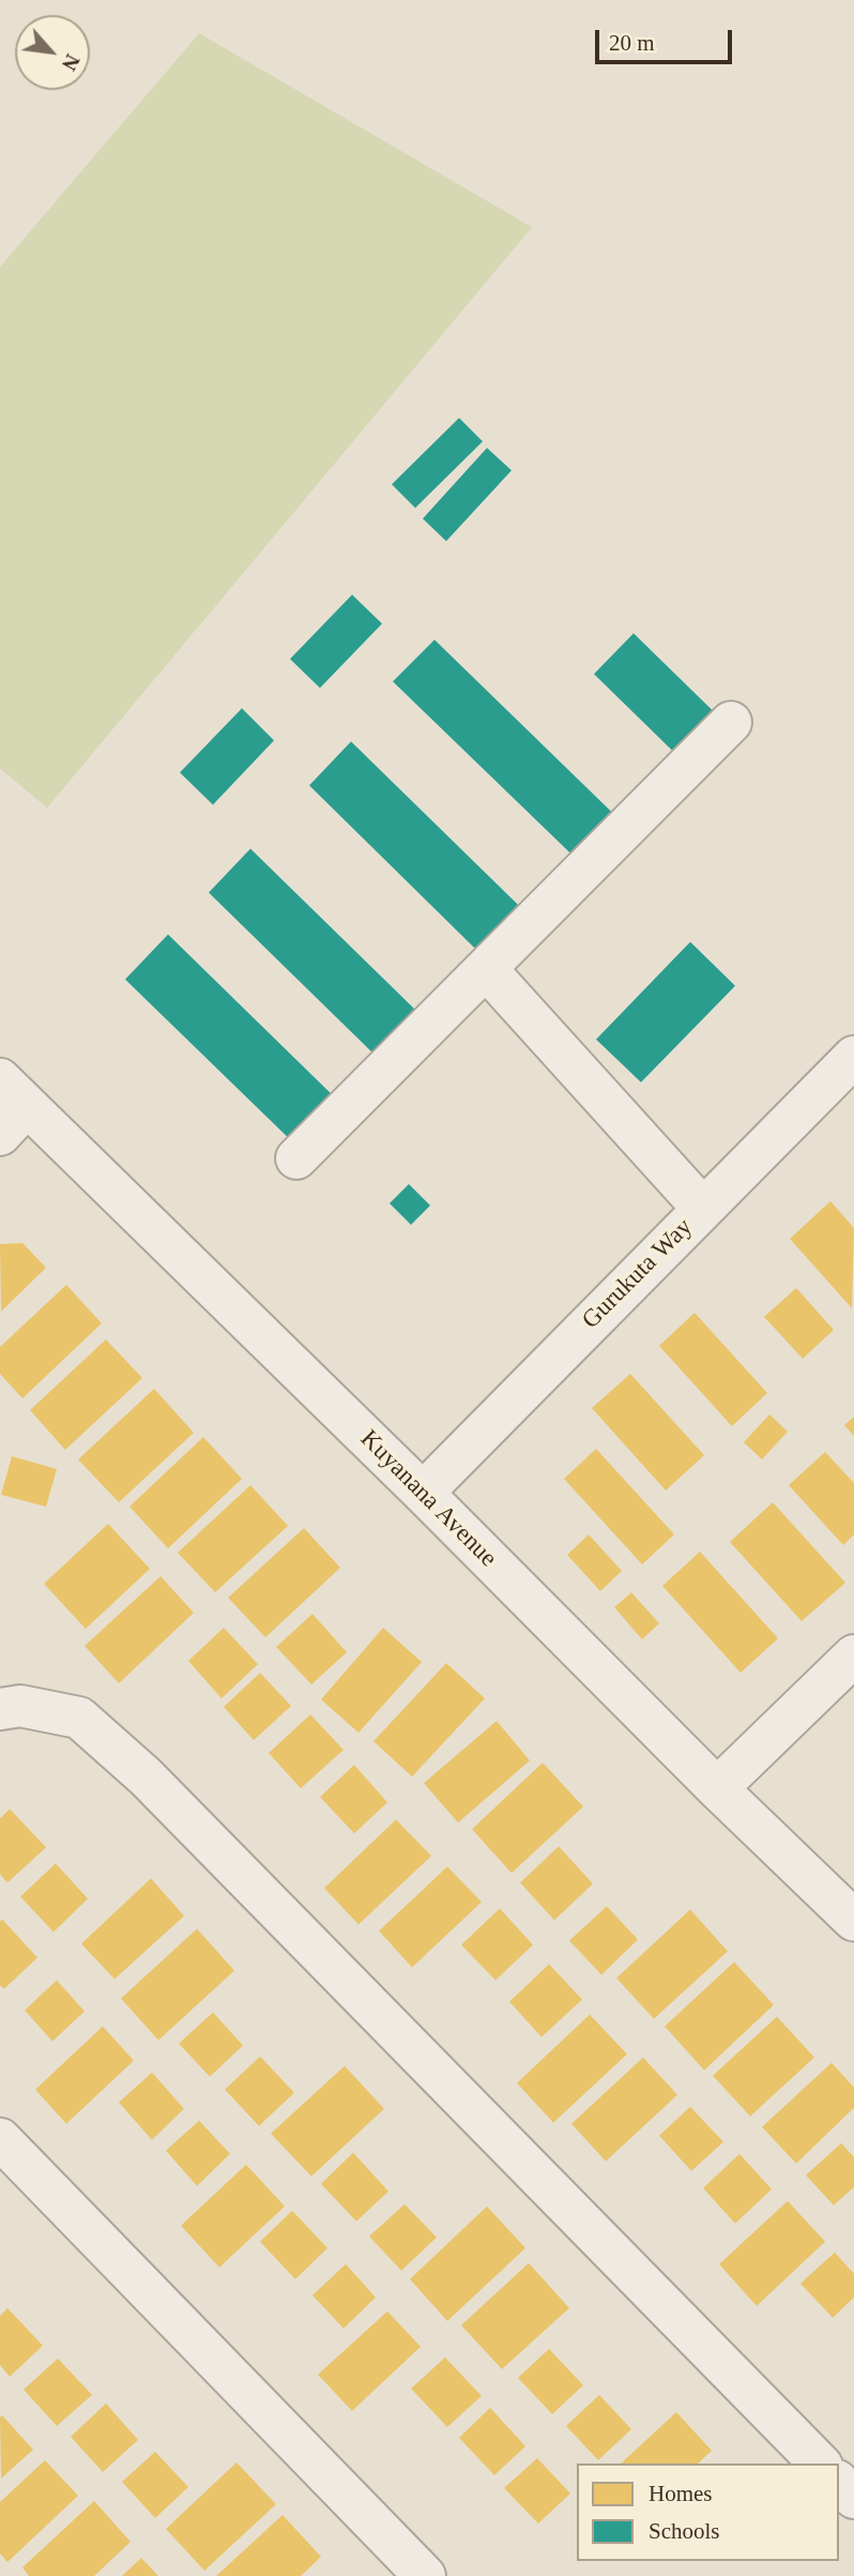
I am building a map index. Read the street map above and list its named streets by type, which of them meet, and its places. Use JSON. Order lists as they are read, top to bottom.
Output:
{
  "streets": {
    "street": ["Gurukuta Way", "Kuyanana Avenue"]
  },
  "crossings": [
    ["Gurukuta Way", "Kuyanana Avenue"]
  ],
  "legend": ["Homes", "Schools"],
  "scale_bar": "20 m",
  "north": "bottom right"
}
